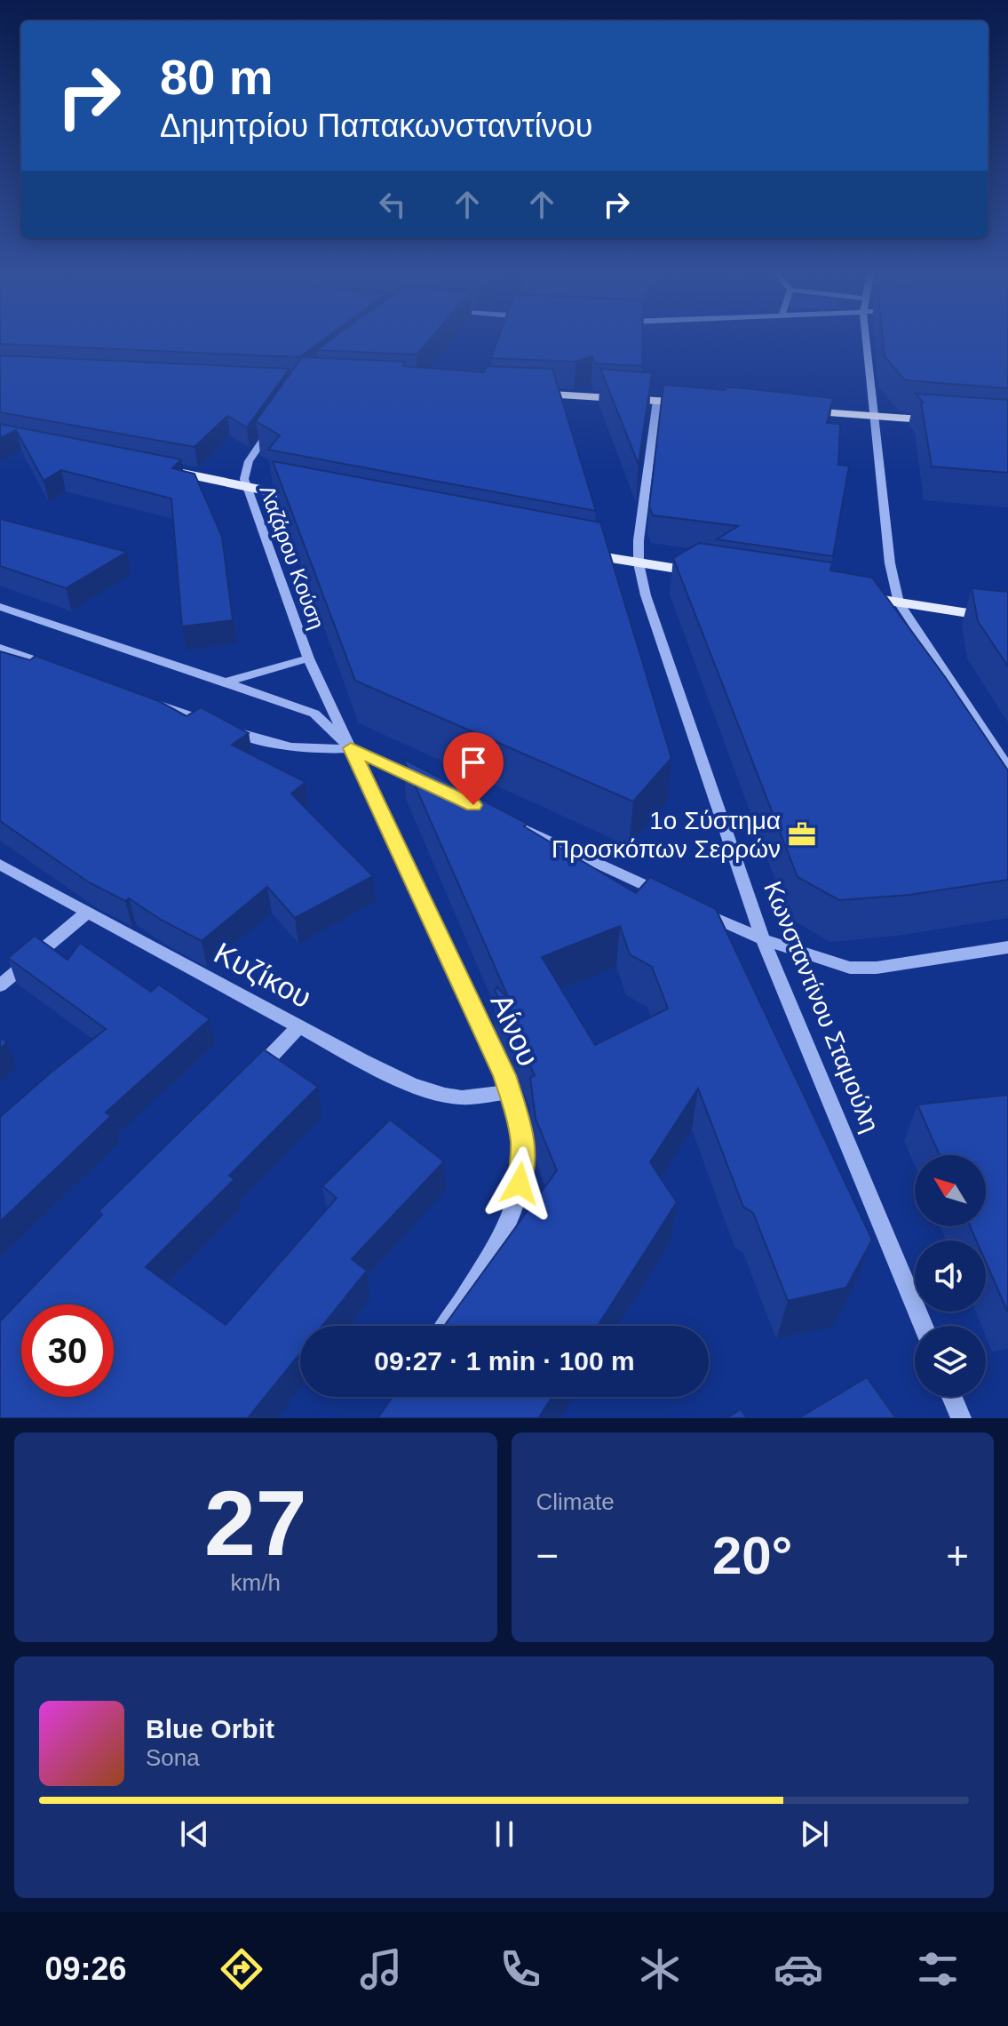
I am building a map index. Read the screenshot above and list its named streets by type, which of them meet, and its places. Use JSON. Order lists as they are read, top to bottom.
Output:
{
  "streets": {
    "street": [
      "Λαζάρου Κούση",
      "Κυζίκου",
      "Κωνσταντίνου Σταμούλη",
      "Αίνου"
    ]
  },
  "crossings": [
    ["Λαζάρου Κούση", "Αίνου"],
    ["Κυζίκου", "Αίνου"]
  ],
  "places": {
    "office": ["1ο Σύστημα Προσκόπων Σερρών"]
  },
  "north": "top left",
  "page": {
    "turn": ["80 m", "Δημητρίου Παπακωνσταντίνου"],
    "limit": "30",
    "trip": "09:27 · 1 min · 100 m",
    "tile": [
      ["27", "km/h"],
      "Climate"
    ],
    "heat": ["−", "20°", "+"],
    "song": ["Blue Orbit", "Sona"],
    "tabs": "09:26"
  }
}
